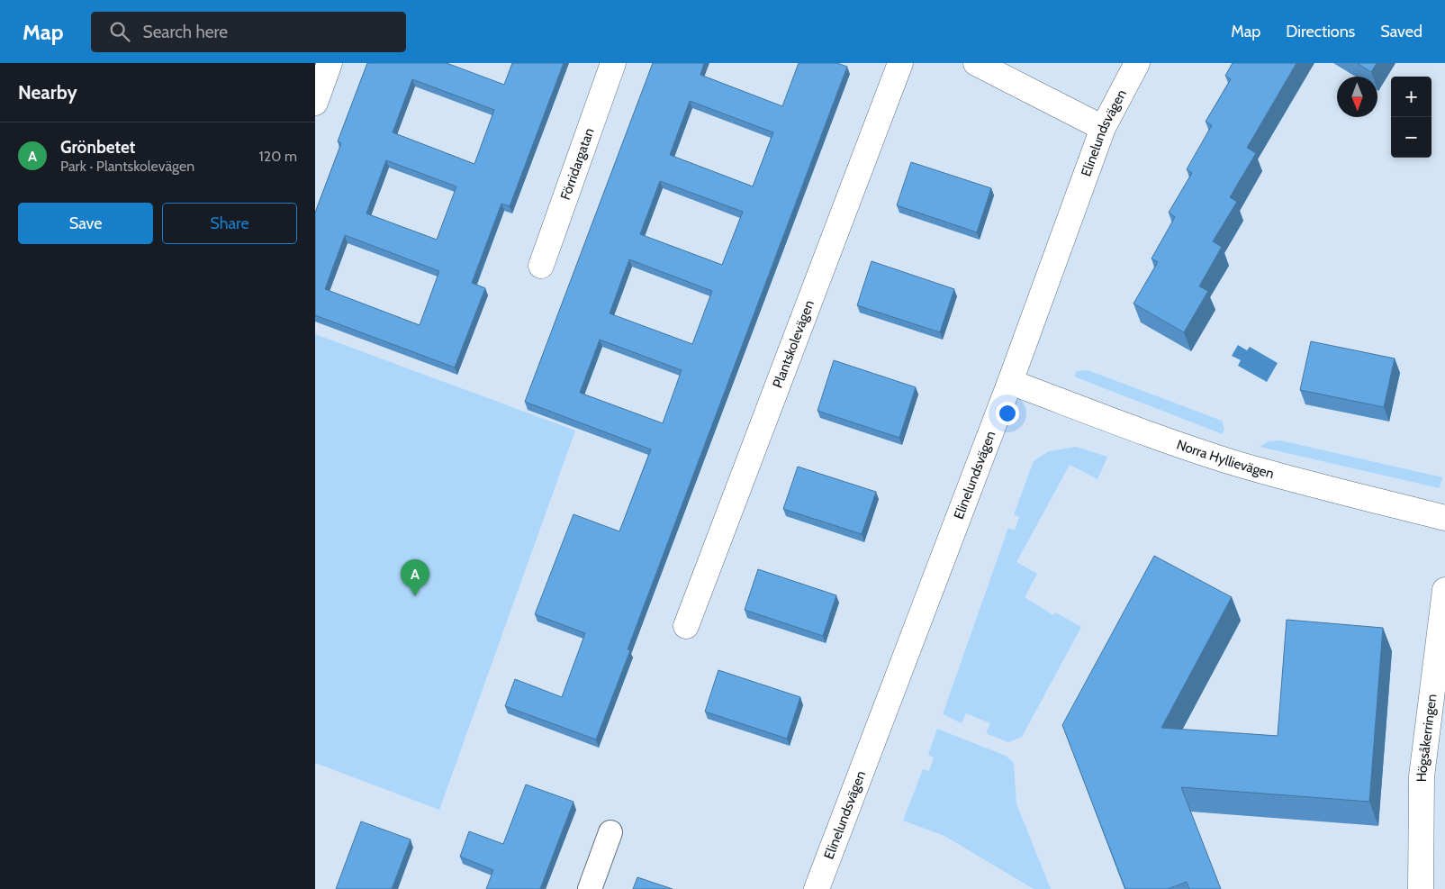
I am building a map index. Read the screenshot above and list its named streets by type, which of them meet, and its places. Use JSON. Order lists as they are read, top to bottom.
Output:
{
  "streets": {
    "street": [
      "Elinelundsvägen",
      "Förridargatan",
      "Plantskolevägen",
      "Norra Hyllievägen",
      "Högsåkerringen"
    ]
  },
  "crossings": [
    ["Elinelundsvägen", "Norra Hyllievägen"]
  ],
  "north": "bottom",
  "page": {
    "header": "Map",
    "search": "Search here",
    "nav": ["Map", "Directions", "Saved"],
    "heading": "Nearby",
    "map_buttons": ["+", "−"],
    "list": [
      {
        "mark": "A",
        "name": "Grönbetet",
        "note": "Park · Plantskolevägen",
        "value": "120 m"
      }
    ],
    "buttons": ["Save", "Share"],
    "pins": "A"
  }
}
